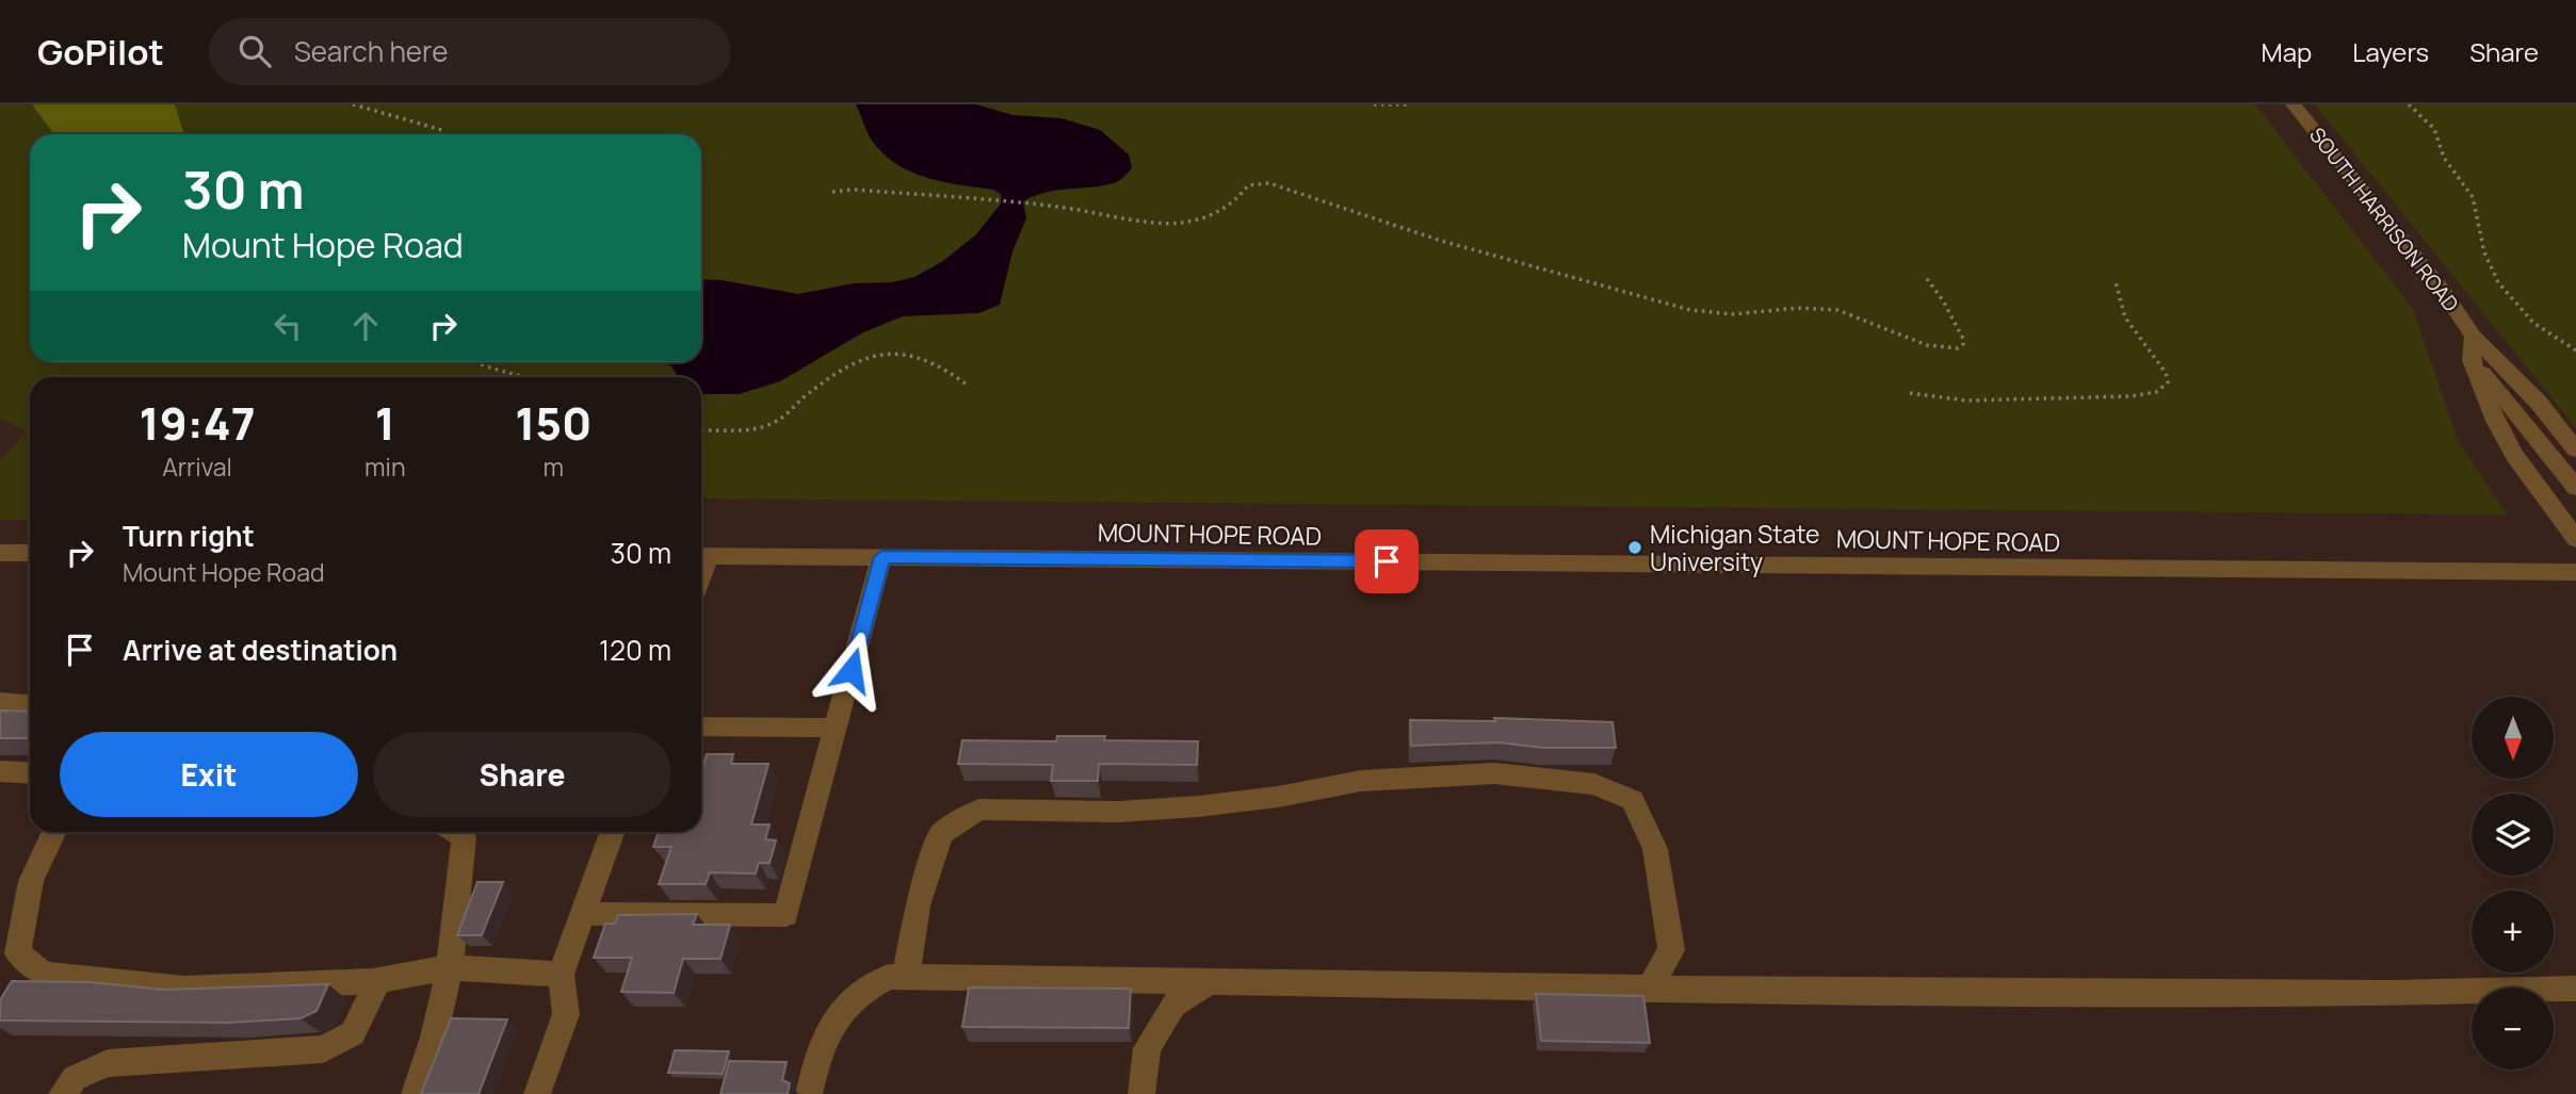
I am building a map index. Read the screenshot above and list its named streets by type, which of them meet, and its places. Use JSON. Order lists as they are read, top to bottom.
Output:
{
  "streets": {
    "street": ["SOUTH HARRISON ROAD", "MOUNT HOPE ROAD"]
  },
  "places": ["Michigan State University"],
  "north": "bottom",
  "page": {
    "header": "GoPilot",
    "search": "Search here",
    "nav": ["Map", "Layers", "Share"],
    "turn": ["30 m", "Mount Hope Road"],
    "eta": [
      "19:47",
      "Arrival",
      "1",
      "min",
      "150",
      "m"
    ],
    "list": [
      {
        "name": "Turn right",
        "note": "Mount Hope Road",
        "value": "30 m"
      },
      {
        "name": "Arrive at destination",
        "value": "120 m"
      }
    ],
    "map_buttons": ["+", "−"],
    "buttons": ["Exit", "Share"]
  }
}
